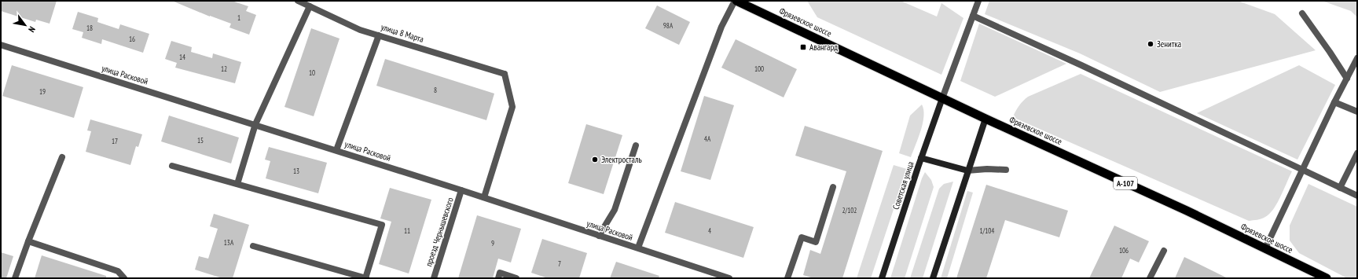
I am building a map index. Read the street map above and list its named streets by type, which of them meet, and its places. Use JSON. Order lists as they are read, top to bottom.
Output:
{
  "streets": {
    "highway": ["Фрязевское шоссе", "А-107"],
    "main road": ["Советская улица"],
    "street": ["улица 8 Марта", "улица Расковой", "проезд Чернышевского"]
  },
  "crossings": [
    ["Фрязевское шоссе", "Советская улица"],
    ["улица 8 Марта", "улица Расковой"],
    ["улица Расковой", "проезд Чернышевского"]
  ],
  "places": {
    "other": ["Зенитка", "Электросталь"],
    "transit": ["Авангард"]
  },
  "house_numbers": [
    "1",
    "98А",
    "18",
    "16",
    "14",
    "12",
    "100",
    "10",
    "8",
    "19",
    "4А",
    "15",
    "17",
    "13",
    "2/102",
    "11",
    "4",
    "1/104",
    "13А",
    "9",
    "106",
    "7"
  ],
  "north": "bottom right"
}
